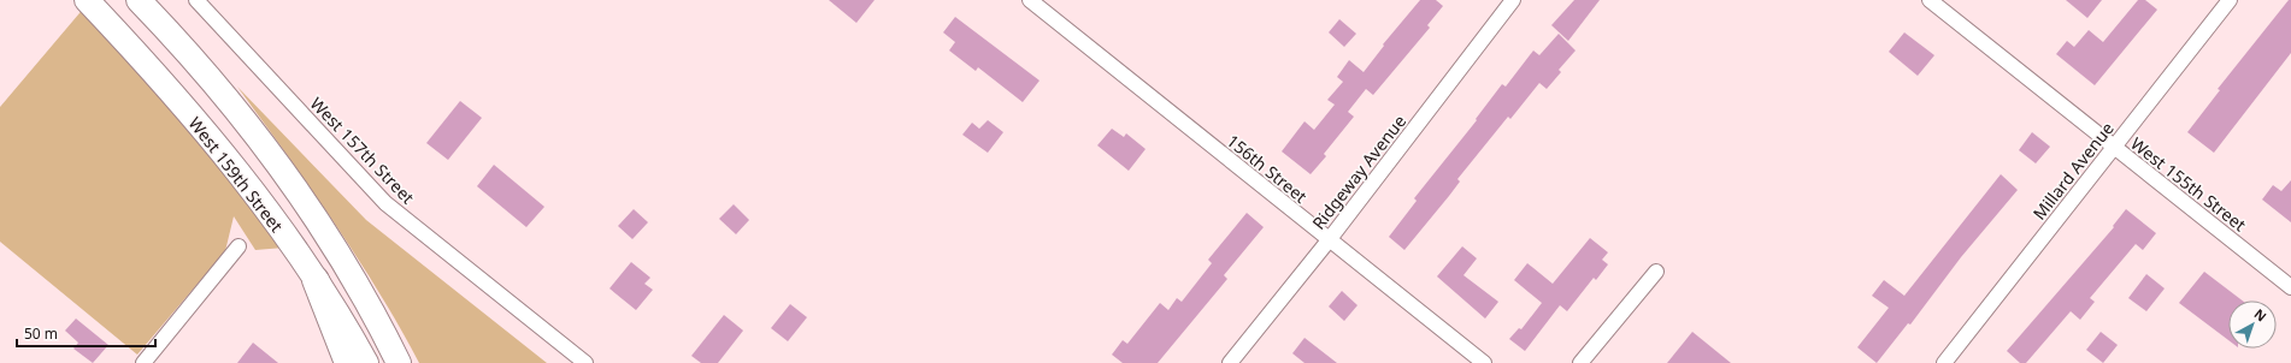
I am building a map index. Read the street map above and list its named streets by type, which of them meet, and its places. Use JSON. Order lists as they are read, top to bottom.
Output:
{
  "streets": {
    "main road": ["West 159th Street"],
    "street": [
      "West 157th Street",
      "156th Street",
      "Millard Avenue",
      "Ridgeway Avenue",
      "West 155th Street"
    ]
  },
  "crossings": [
    ["156th Street", "Ridgeway Avenue"],
    ["Millard Avenue", "West 155th Street"]
  ],
  "scale_bar": "50 m",
  "north": "top right"
}
